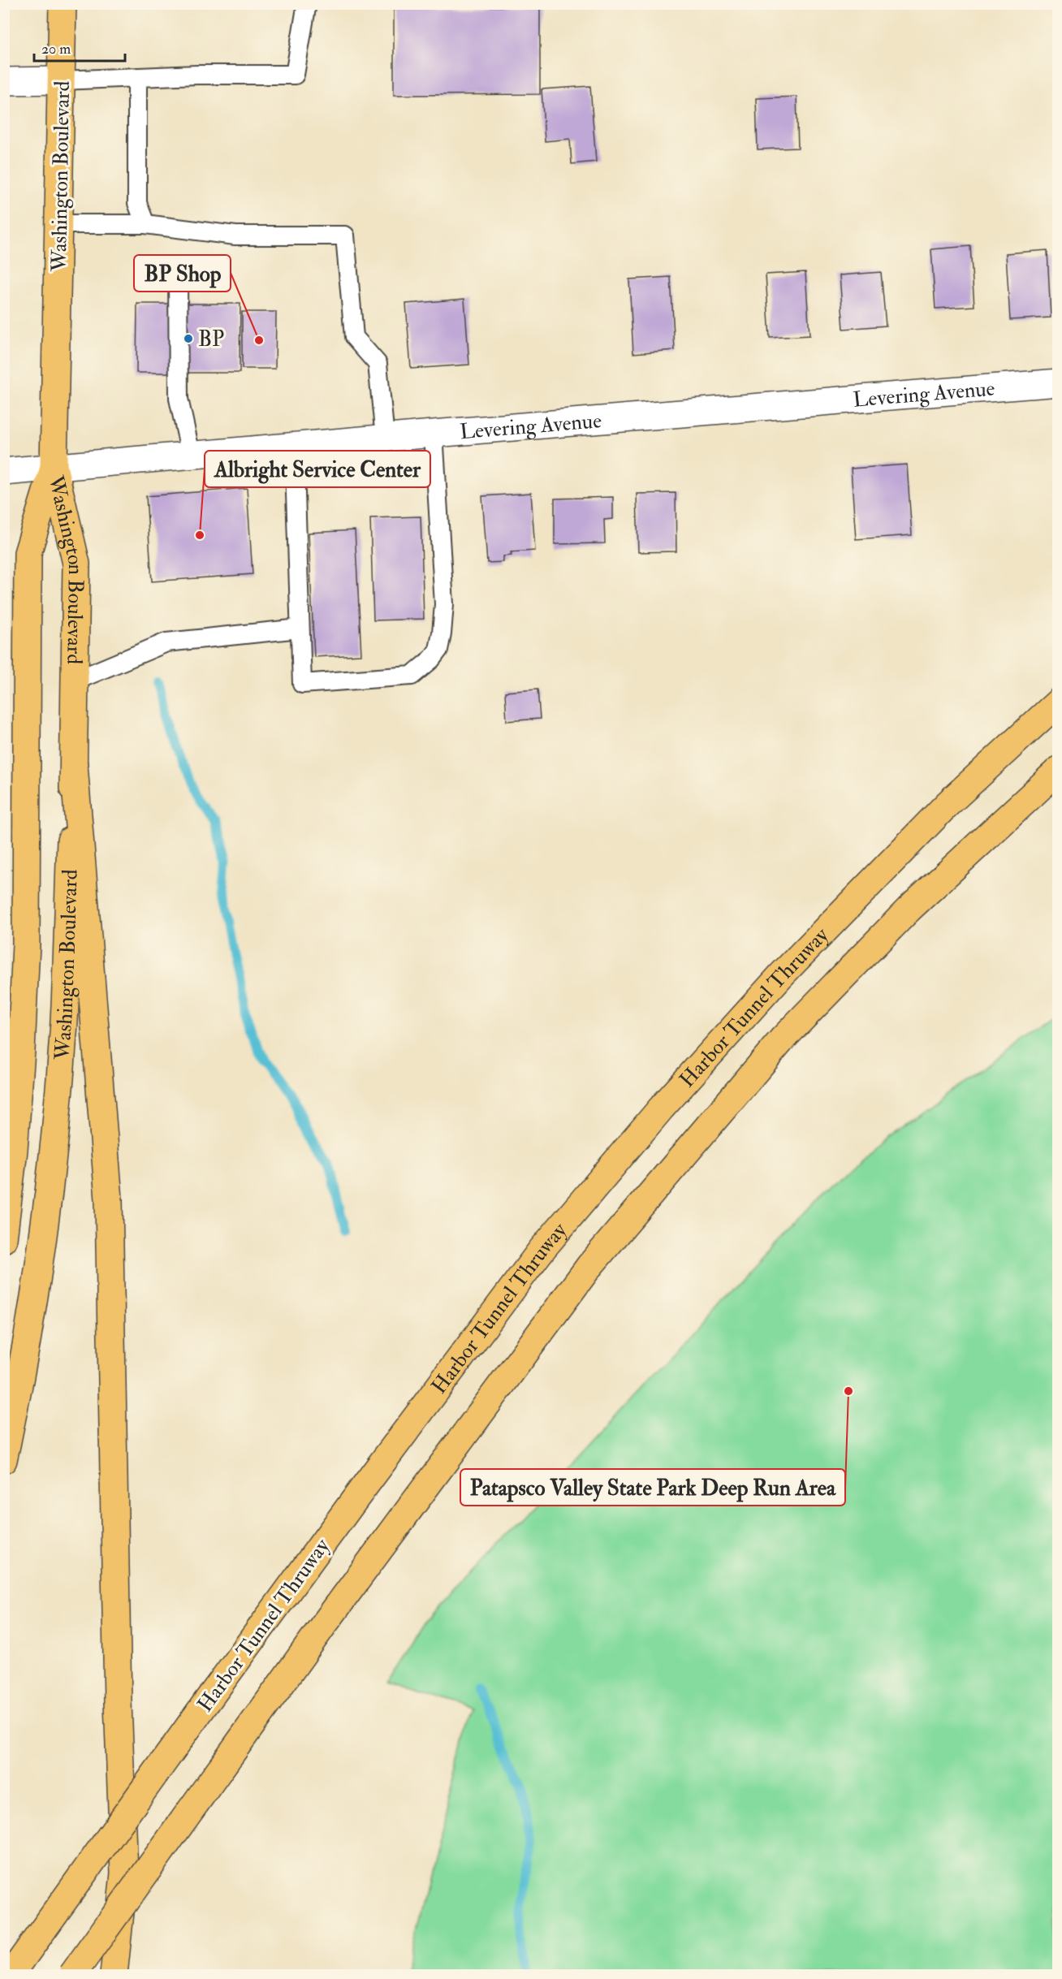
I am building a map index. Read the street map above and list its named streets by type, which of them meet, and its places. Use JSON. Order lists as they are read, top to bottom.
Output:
{
  "streets": {
    "main road": ["Washington Boulevard", "Harbor Tunnel Thruway"],
    "street": ["Levering Avenue"]
  },
  "crossings": [
    ["Washington Boulevard", "Levering Avenue"]
  ],
  "places": [
    "BP",
    "BP Shop",
    "Albright Service Center",
    "Patapsco Valley State Park Deep Run Area"
  ],
  "scale_bar": "20 m"
}
